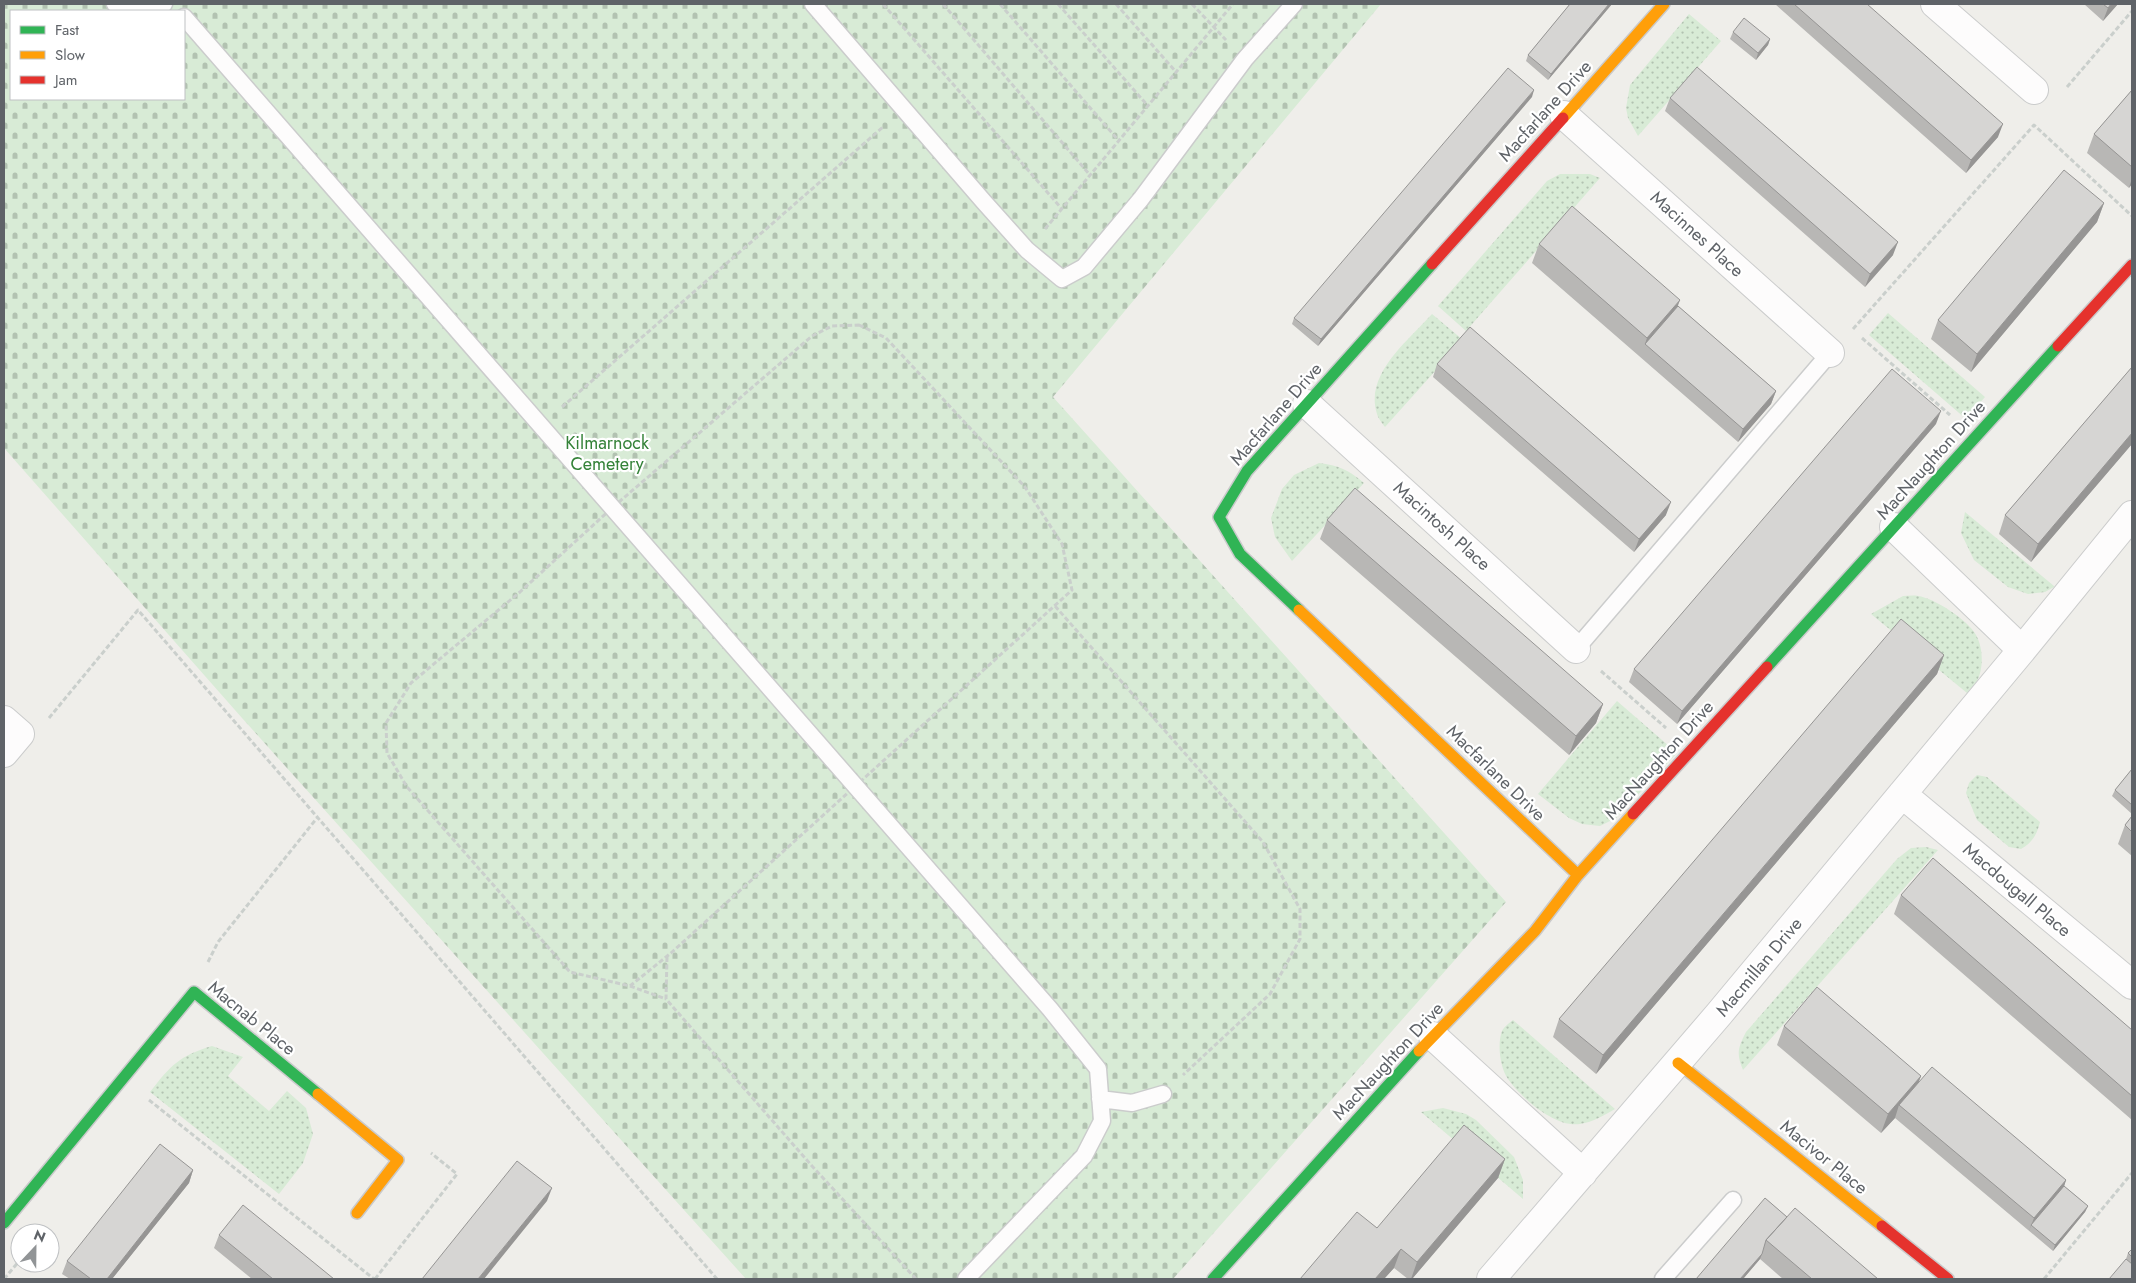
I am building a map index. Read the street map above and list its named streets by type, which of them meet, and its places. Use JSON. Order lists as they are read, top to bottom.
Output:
{
  "streets": {
    "street": [
      "Macfarlane Drive",
      "Macinnes Place",
      "MacNaughton Drive",
      "Macintosh Place",
      "Macdougall Place",
      "Macmillan Drive",
      "Macnab Place",
      "Macivor Place"
    ]
  },
  "crossings": [
    ["Macfarlane Drive", "Macinnes Place"],
    ["Macfarlane Drive", "MacNaughton Drive"],
    ["Macfarlane Drive", "Macintosh Place"],
    ["Macdougall Place", "Macmillan Drive"],
    ["Macmillan Drive", "Macivor Place"]
  ],
  "parks": ["Kilmarnock Cemetery"],
  "legend": ["Fast", "Slow", "Jam"],
  "north": "top"
}
